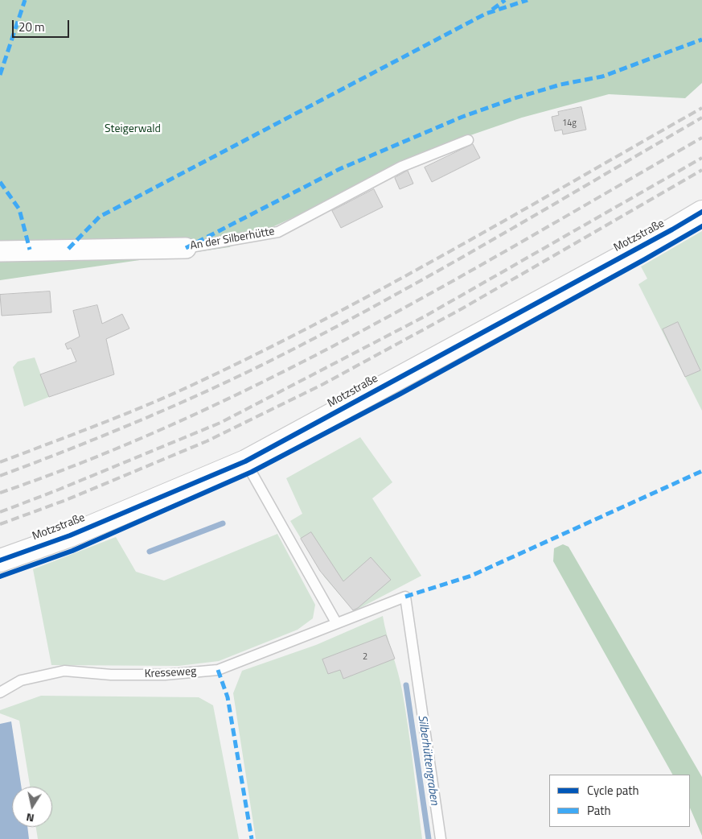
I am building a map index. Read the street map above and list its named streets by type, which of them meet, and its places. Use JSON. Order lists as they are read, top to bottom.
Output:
{
  "streets": {
    "street": ["Motzstraße", "An der Silberhütte"],
    "lane": ["Kresseweg"]
  },
  "water": ["Silberhüttengraben"],
  "parks": ["Steigerwald"],
  "house_numbers": ["14g", "2"],
  "legend": ["Cycle path", "Path"],
  "scale_bar": "20 m",
  "north": "bottom"
}
